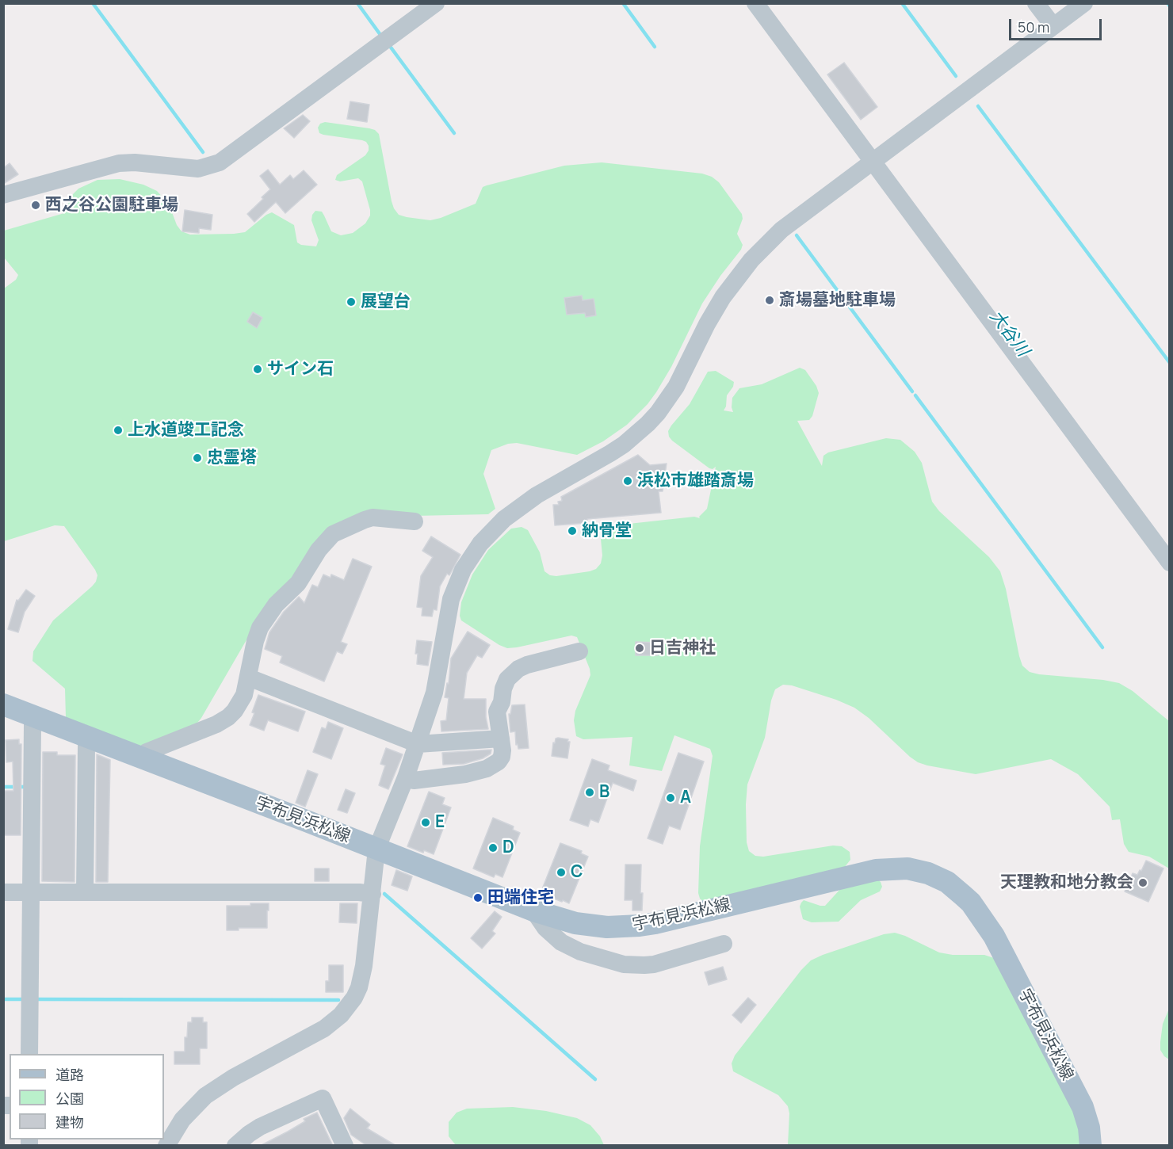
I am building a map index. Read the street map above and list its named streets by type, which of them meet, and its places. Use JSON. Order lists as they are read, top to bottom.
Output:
{
  "streets": {
    "main road": ["宇布見浜松線"]
  },
  "water": ["大谷川"],
  "places": [
    "西之谷公園駐車場",
    "斎場墓地駐車場",
    "展望台",
    "サイン石",
    "上水道竣工記念",
    "忠霊塔",
    "浜松市雄踏斎場",
    "納骨堂",
    "日吉神社",
    "B",
    "A",
    "E",
    "D",
    "C",
    "天理教和地分教会",
    "田端住宅"
  ],
  "legend": ["道路", "公園", "建物"],
  "scale_bar": "50 m"
}
